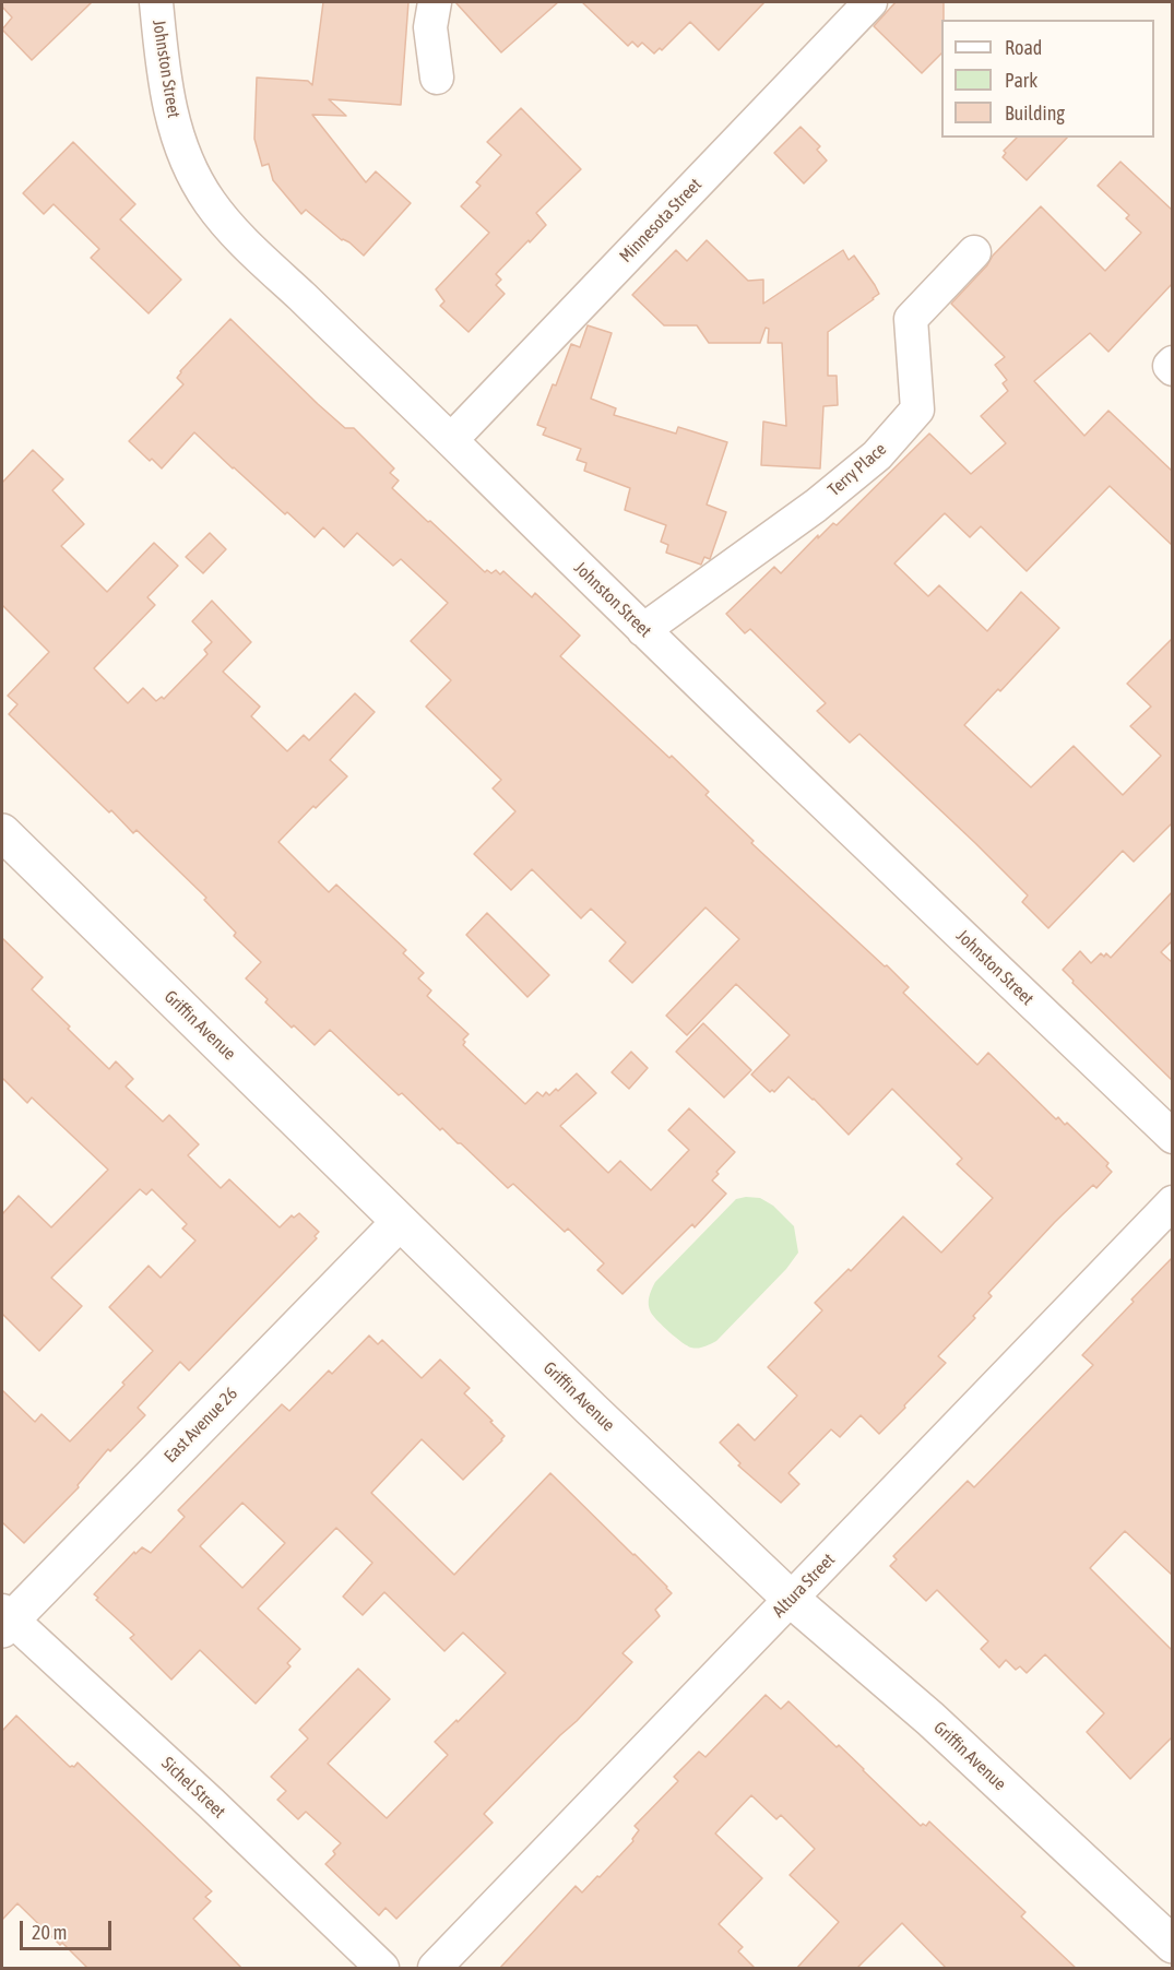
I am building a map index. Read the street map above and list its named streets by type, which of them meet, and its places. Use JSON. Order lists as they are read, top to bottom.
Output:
{
  "streets": {
    "street": [
      "Johnston Street",
      "Minnesota Street",
      "Terry Place",
      "Griffin Avenue",
      "East Avenue 26",
      "Altura Street",
      "Sichel Street"
    ]
  },
  "crossings": [
    ["Johnston Street", "Minnesota Street"],
    ["Johnston Street", "Terry Place"],
    ["Griffin Avenue", "East Avenue 26"],
    ["Griffin Avenue", "Altura Street"],
    ["East Avenue 26", "Sichel Street"]
  ],
  "legend": ["Road", "Park", "Building"],
  "scale_bar": "20 m"
}
